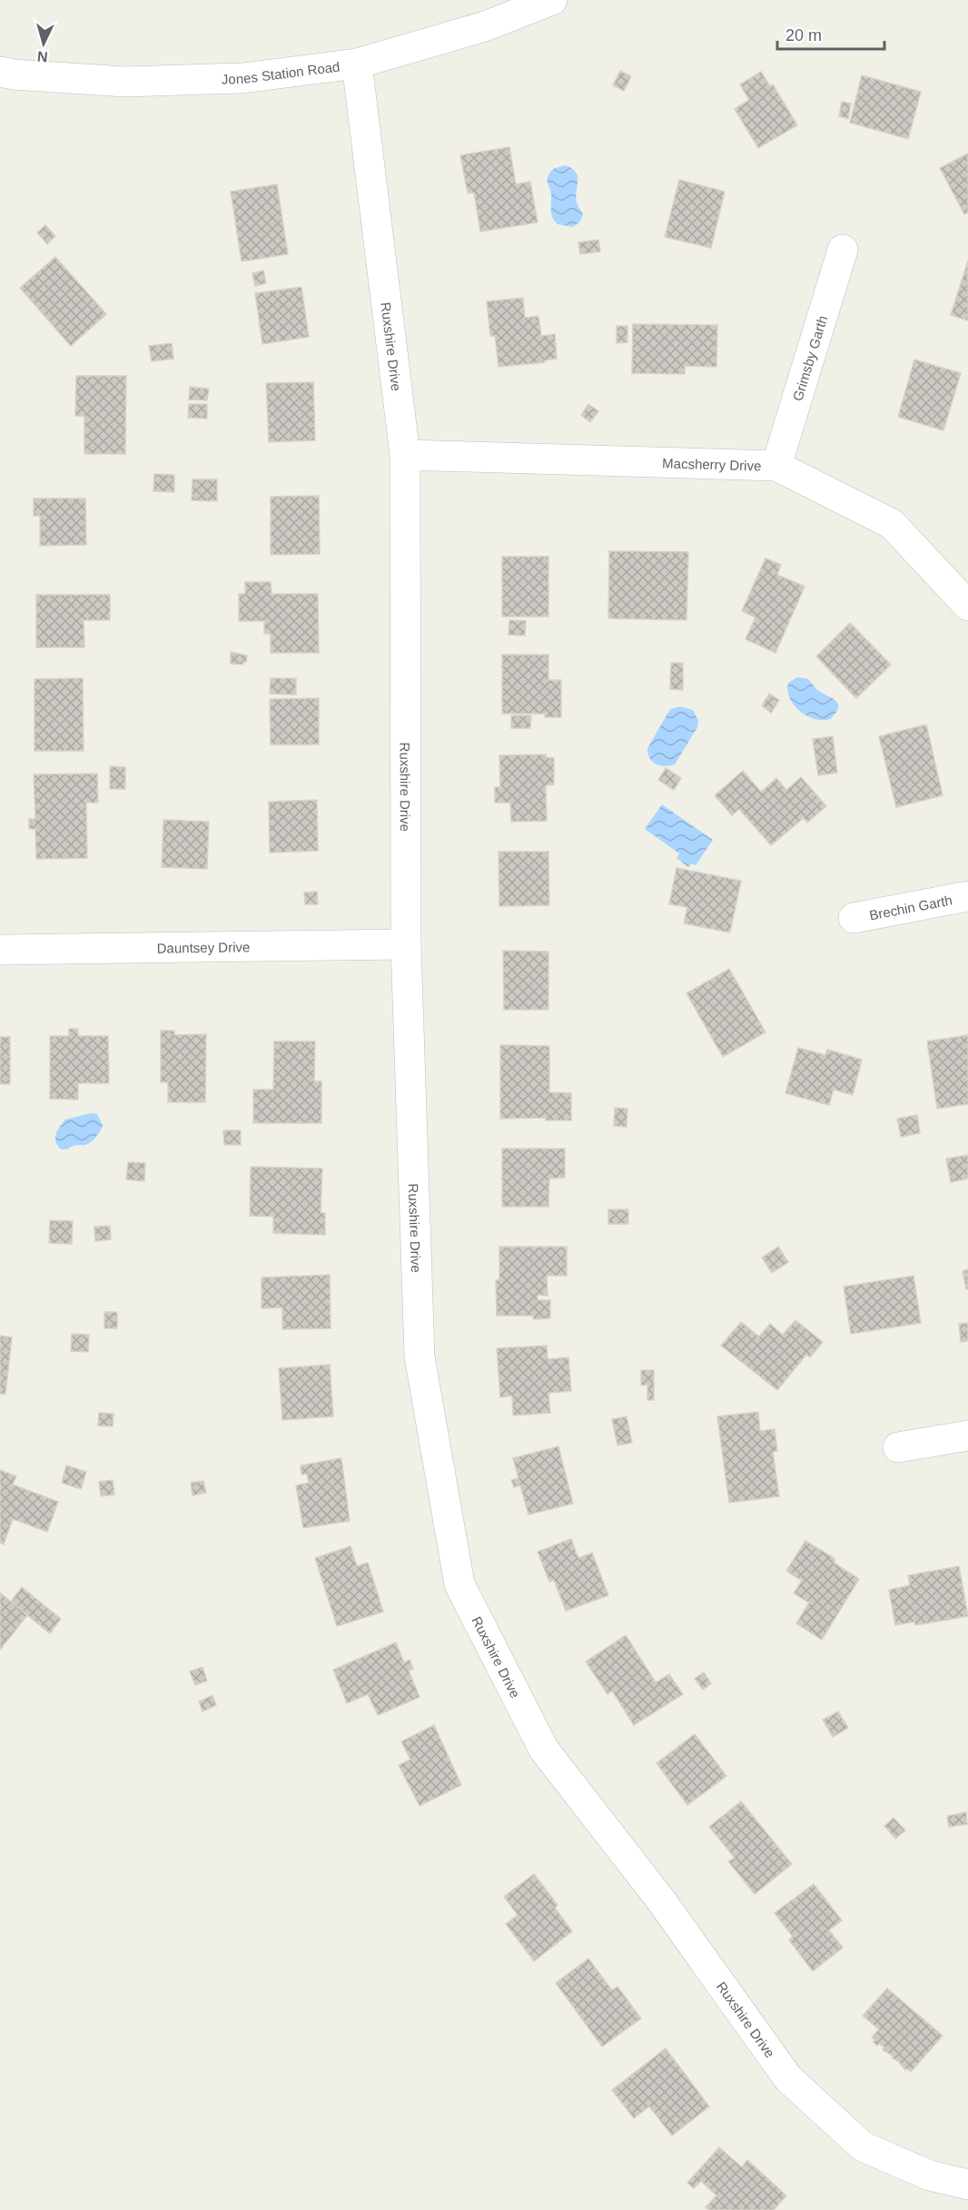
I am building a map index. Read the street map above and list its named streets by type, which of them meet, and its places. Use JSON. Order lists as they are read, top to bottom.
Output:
{
  "streets": {
    "street": [
      "Jones Station Road",
      "Ruxshire Drive",
      "Grimsby Garth",
      "Macsherry Drive",
      "Brechin Garth",
      "Dauntsey Drive"
    ]
  },
  "crossings": [
    ["Jones Station Road", "Ruxshire Drive"],
    ["Ruxshire Drive", "Macsherry Drive"],
    ["Ruxshire Drive", "Dauntsey Drive"],
    ["Grimsby Garth", "Macsherry Drive"]
  ],
  "scale_bar": "20 m",
  "north": "bottom"
}
